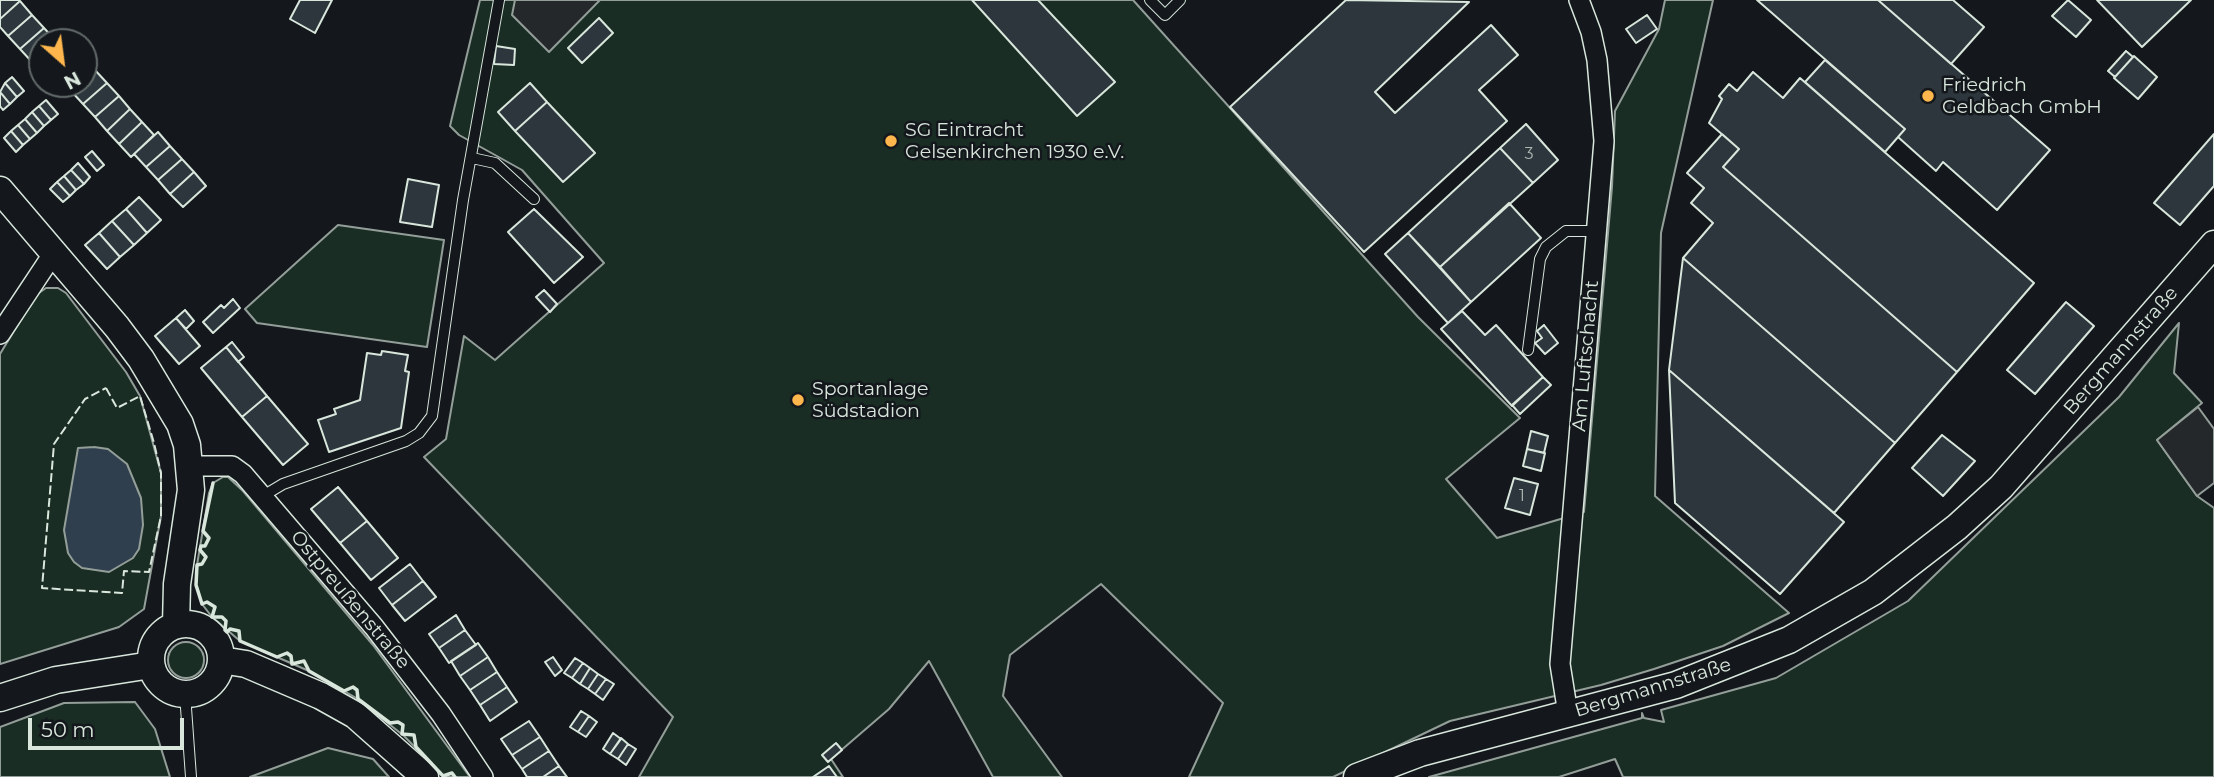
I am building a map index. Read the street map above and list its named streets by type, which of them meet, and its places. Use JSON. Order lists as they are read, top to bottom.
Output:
{
  "streets": {
    "street": ["Bergmannstraße", "Am Luftschacht", "Ostpreußenstraße"]
  },
  "crossings": [
    ["Bergmannstraße", "Am Luftschacht"]
  ],
  "places": ["Friedrich Geldbach GmbH", "SG Eintracht Gelsenkirchen 1930 e.V.", "Sportanlage Südstadion"],
  "house_numbers": ["3", "1"],
  "scale_bar": "50 m",
  "north": "bottom right"
}
